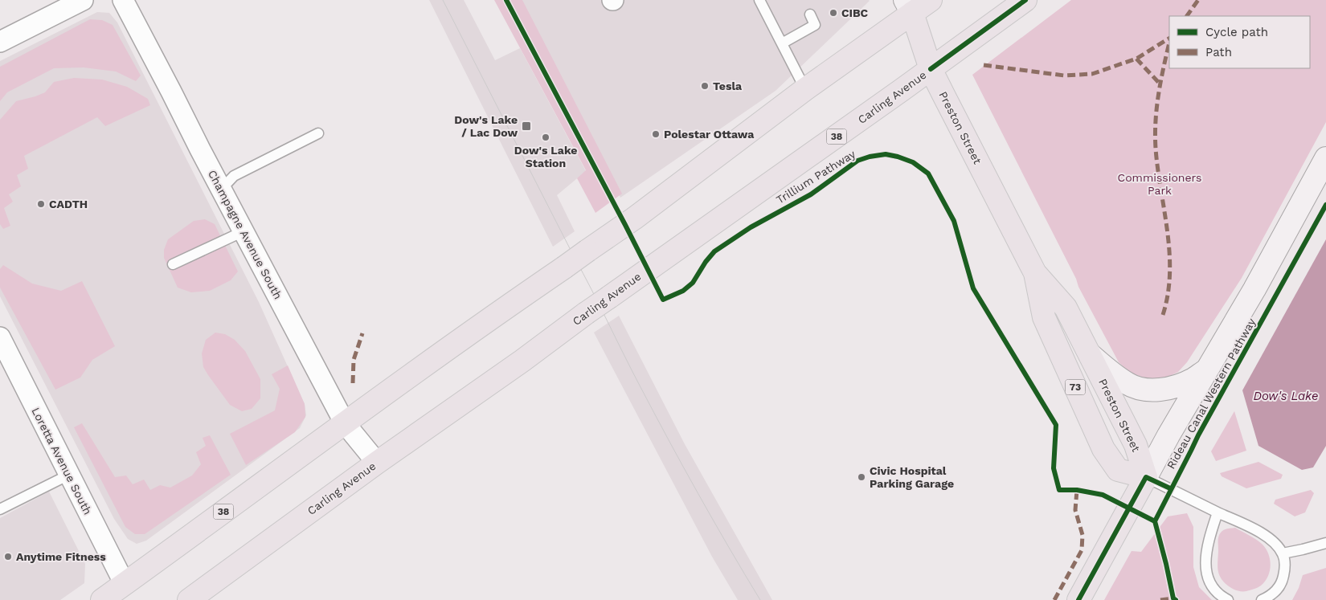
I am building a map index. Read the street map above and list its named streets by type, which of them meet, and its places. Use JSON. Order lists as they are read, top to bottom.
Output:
{
  "streets": {
    "main road": [
      "Carling Avenue",
      "Preston Street",
      "38",
      "73"
    ],
    "street": ["Champagne Avenue South", "Loretta Avenue South"],
    "cycle path": ["Trillium Pathway", "Rideau Canal Western Pathway"]
  },
  "crossings": [
    ["Carling Avenue", "Preston Street"],
    ["Carling Avenue", "Champagne Avenue South"],
    ["Preston Street", "38"],
    ["38", "Champagne Avenue South"],
    ["38", "Loretta Avenue South"]
  ],
  "water": ["Dow's Lake"],
  "parks": ["Commissioners Park"],
  "places": {
    "other": [
      "CIBC",
      "Tesla",
      "Polestar Ottawa",
      "Dow's Lake Station",
      "CADTH",
      "Civic Hospital Parking Garage",
      "Anytime Fitness"
    ],
    "transit": ["Dow's Lake / Lac Dow"]
  },
  "legend": ["Cycle path", "Path"]
}
